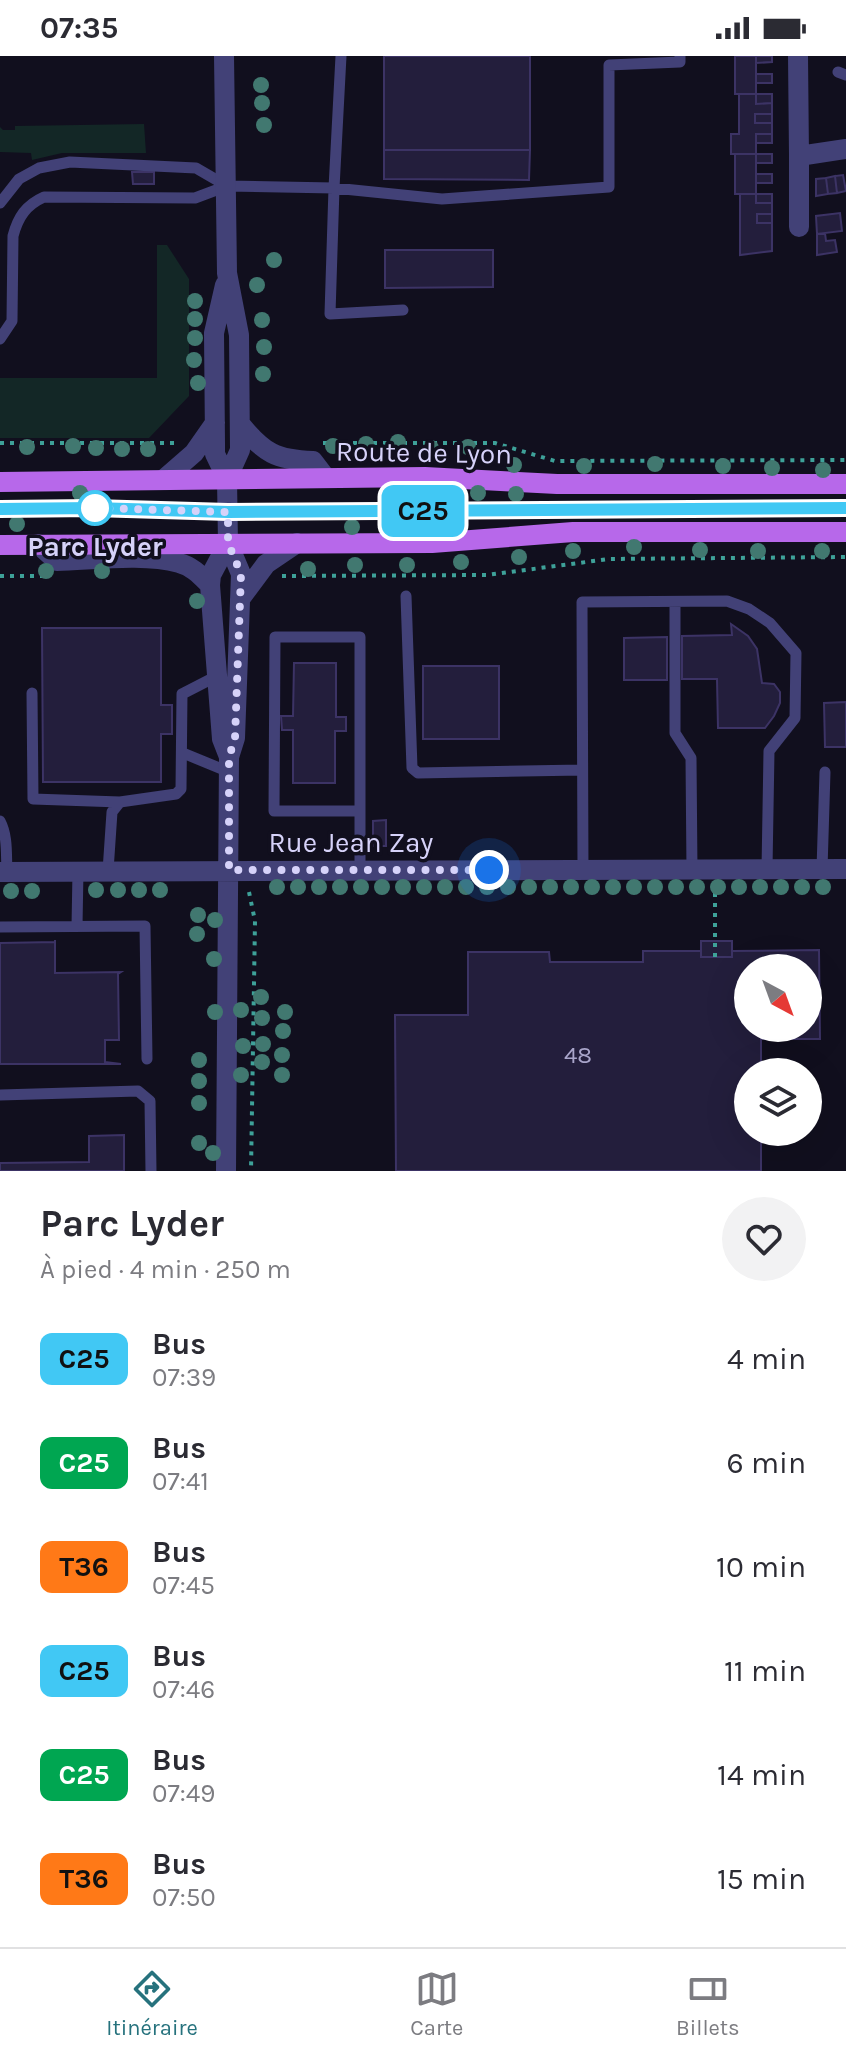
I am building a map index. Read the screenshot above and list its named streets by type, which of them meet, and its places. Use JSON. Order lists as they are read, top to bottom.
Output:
{
  "streets": {
    "main road": ["Route de Lyon"],
    "street": ["Rue Jean Zay"]
  },
  "places": ["Parc Lyder"],
  "lines": ["bus line C25"],
  "house_numbers": ["48"],
  "north": "bottom right",
  "page": {
    "status": "07:35",
    "on_map": "C25",
    "heading": ["Parc Lyder", "À pied · 4 min · 250 m"],
    "list": [
      {
        "mark": "C25",
        "name": "Bus",
        "note": "07:39",
        "value": "4 min"
      },
      {
        "mark": "C25",
        "name": "Bus",
        "note": "07:41",
        "value": "6 min"
      },
      {
        "mark": "T36",
        "name": "Bus",
        "note": "07:45",
        "value": "10 min"
      },
      {
        "mark": "C25",
        "name": "Bus",
        "note": "07:46",
        "value": "11 min"
      },
      {
        "mark": "C25",
        "name": "Bus",
        "note": "07:49",
        "value": "14 min"
      },
      {
        "mark": "T36",
        "name": "Bus",
        "note": "07:50",
        "value": "15 min"
      }
    ],
    "tabs": ["Itinéraire", "Carte", "Billets"]
  }
}
